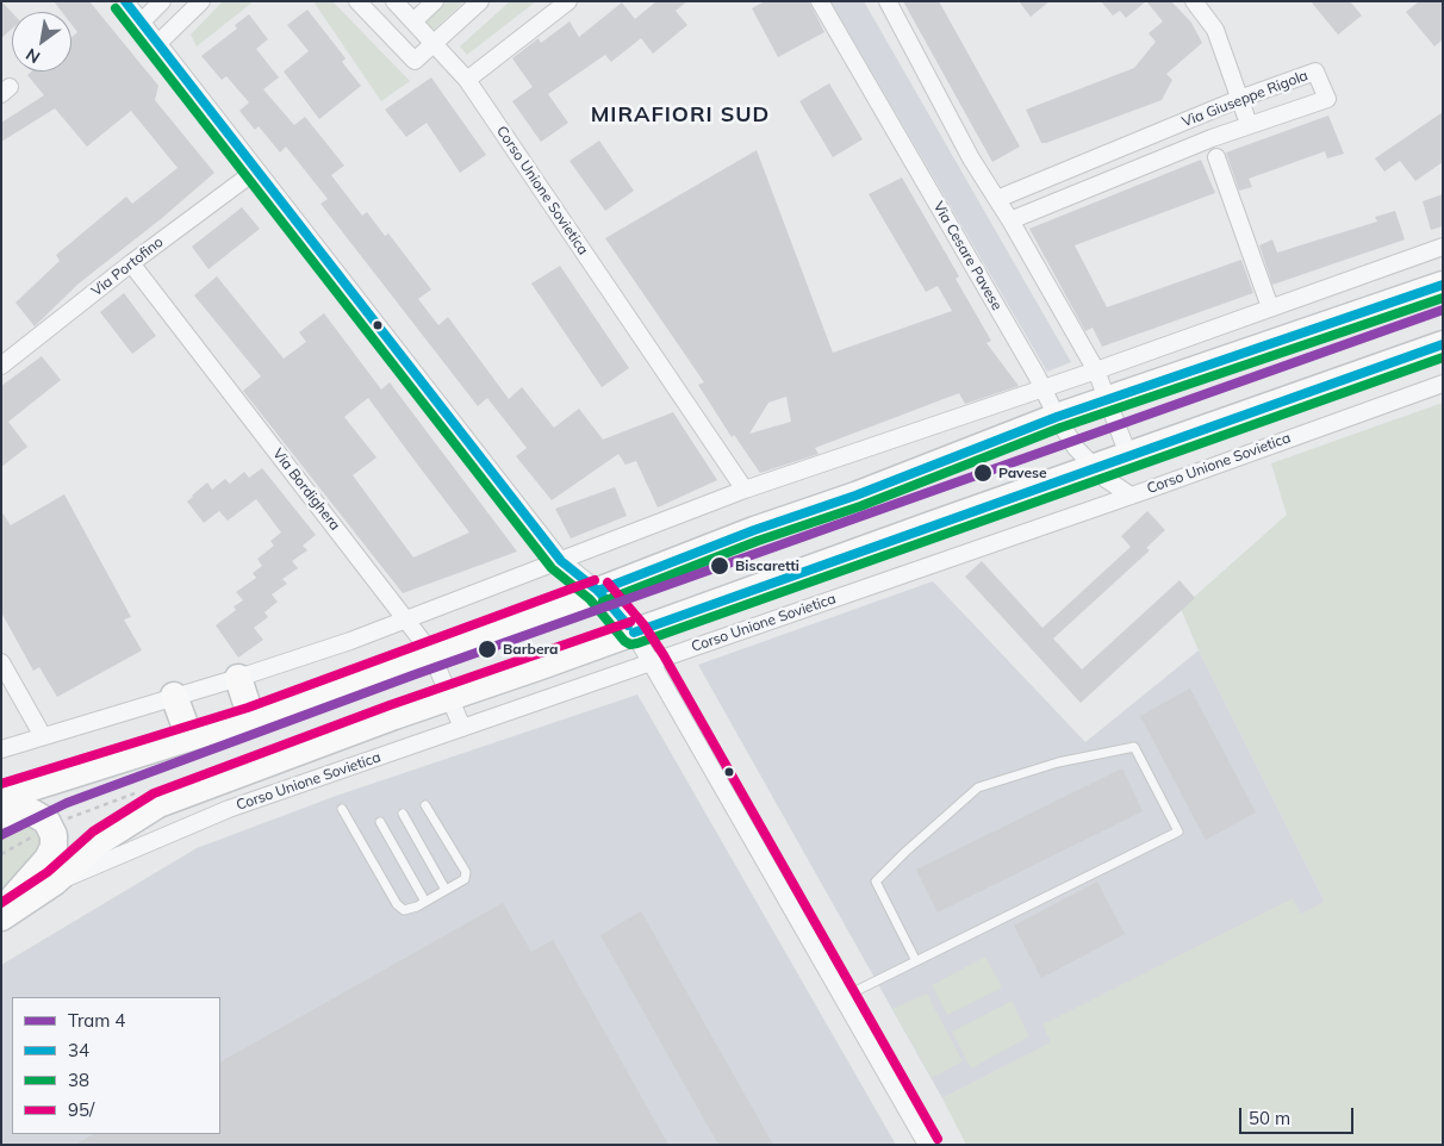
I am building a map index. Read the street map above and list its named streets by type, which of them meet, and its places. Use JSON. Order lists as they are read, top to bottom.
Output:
{
  "streets": {
    "main road": ["Corso Unione Sovietica"],
    "street": [
      "Via Giuseppe Rigola",
      "Via Cesare Pavese",
      "Via Portofino",
      "Via Bordighera"
    ]
  },
  "crossings": [
    ["Corso Unione Sovietica", "Via Cesare Pavese"],
    ["Corso Unione Sovietica", "Via Bordighera"],
    ["Via Portofino", "Via Bordighera"]
  ],
  "districts": ["MIRAFIORI SUD"],
  "places": ["Pavese", "Biscaretti", "Barbera"],
  "lines": [
    "transit line 34",
    "transit line 38",
    "tram line 4",
    "transit line 95/"
  ],
  "legend": [
    "Tram 4",
    "34",
    "38",
    "95/"
  ],
  "scale_bar": "50 m",
  "north": "bottom left"
}
